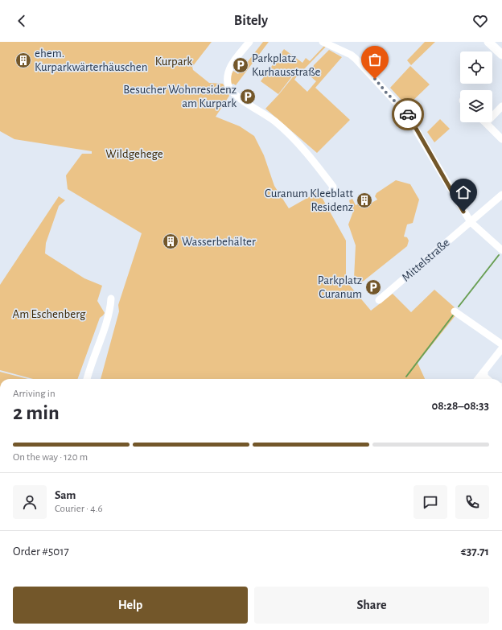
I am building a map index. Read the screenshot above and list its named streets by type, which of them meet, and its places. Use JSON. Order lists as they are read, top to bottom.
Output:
{
  "streets": {
    "street": ["Mittelstraße"]
  },
  "parks": ["Kurpark", "Wildgehege", "Am Eschenberg"],
  "places": {
    "building": ["ehem. Kurparkwärterhäuschen", "Curanum Kleeblatt Residenz", "Wasserbehälter"],
    "parking": ["Parkplatz Kurhausstraße", "Besucher Wohnresidenz am Kurpark", "Parkplatz Curanum"]
  },
  "page": {
    "header": "Bitely",
    "heading": ["2 min", "Arriving in", "08:28–08:33"],
    "panel": [
      "Sam",
      "Courier · 4.6",
      "Order #5017",
      "€37.71"
    ],
    "bar": "On the way · 120 m",
    "buttons": ["Help", "Share"]
  }
}
